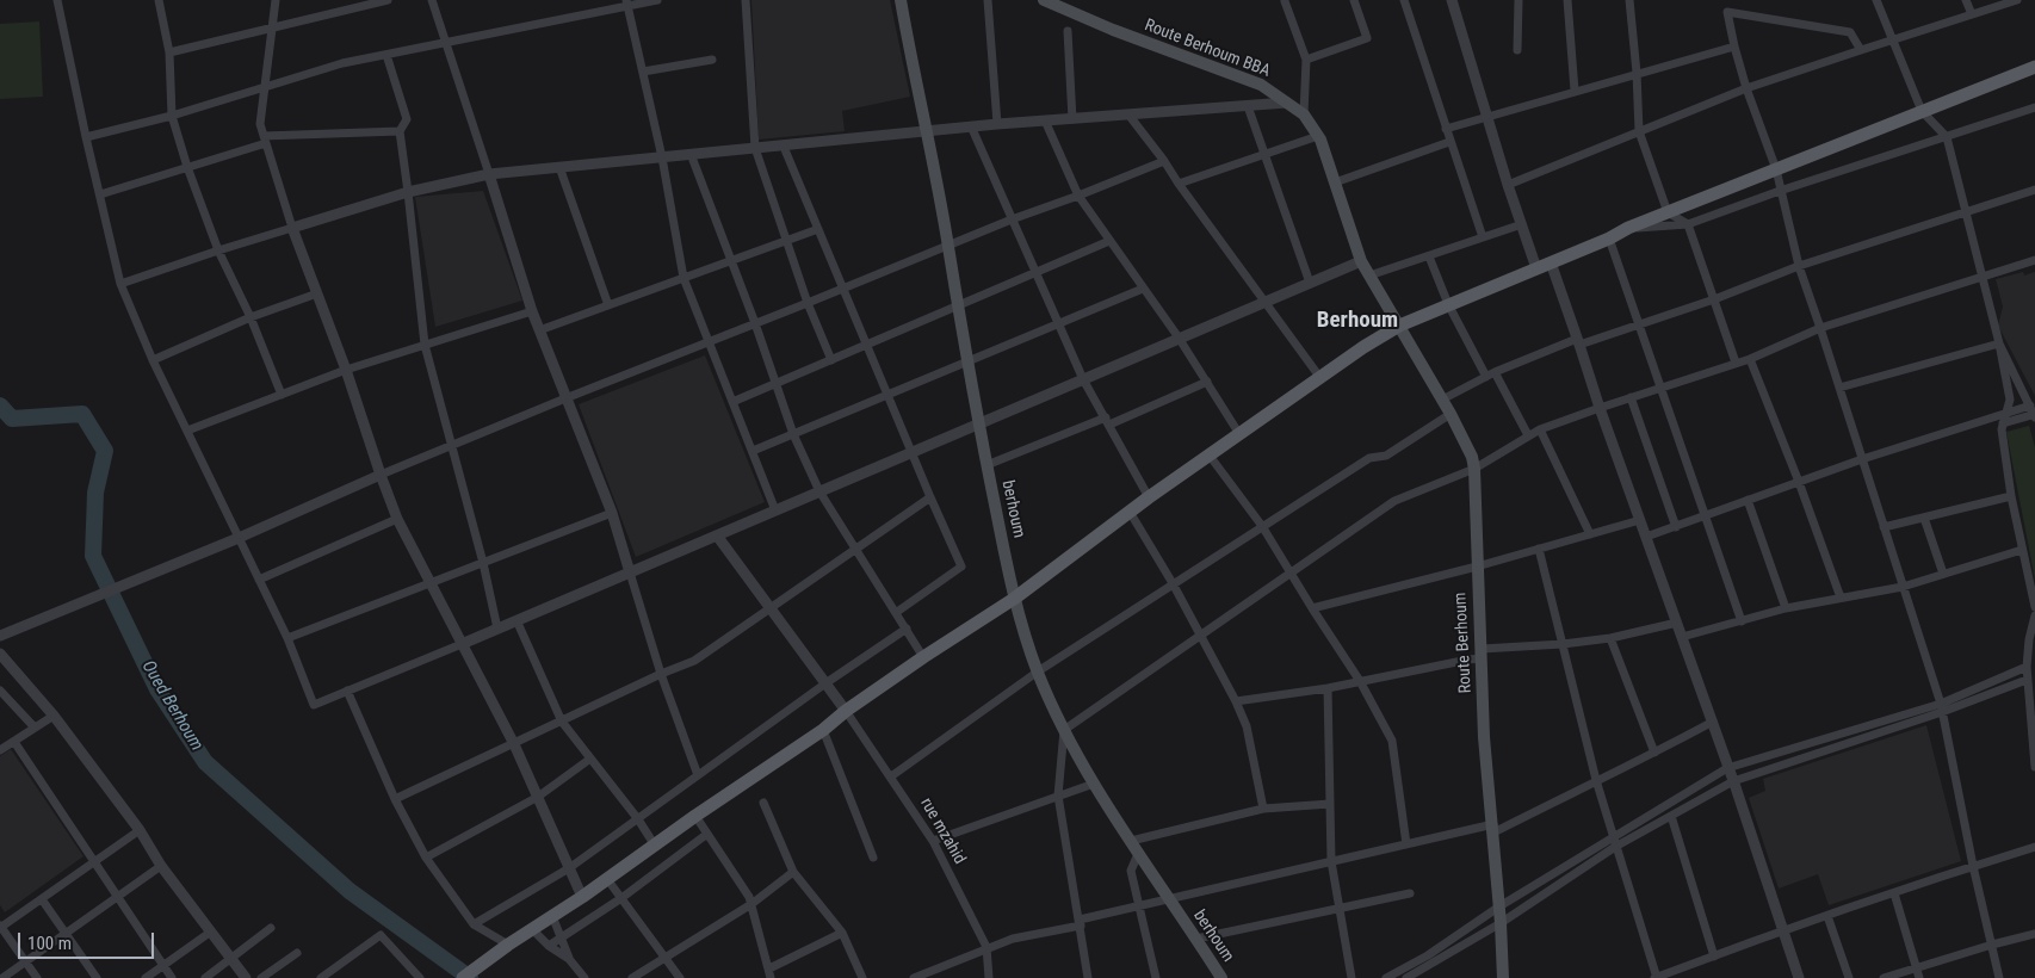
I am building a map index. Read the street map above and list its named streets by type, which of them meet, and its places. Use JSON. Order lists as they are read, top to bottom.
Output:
{
  "streets": {
    "main road": ["Route Berhoum BBA", "berhoum", "Route Berhoum"],
    "street": ["rue mzahid"]
  },
  "crossings": [
    ["Route Berhoum BBA", "Route Berhoum"]
  ],
  "districts": ["Berhoum"],
  "water": ["Oued Berhoum"],
  "scale_bar": "100 m"
}
